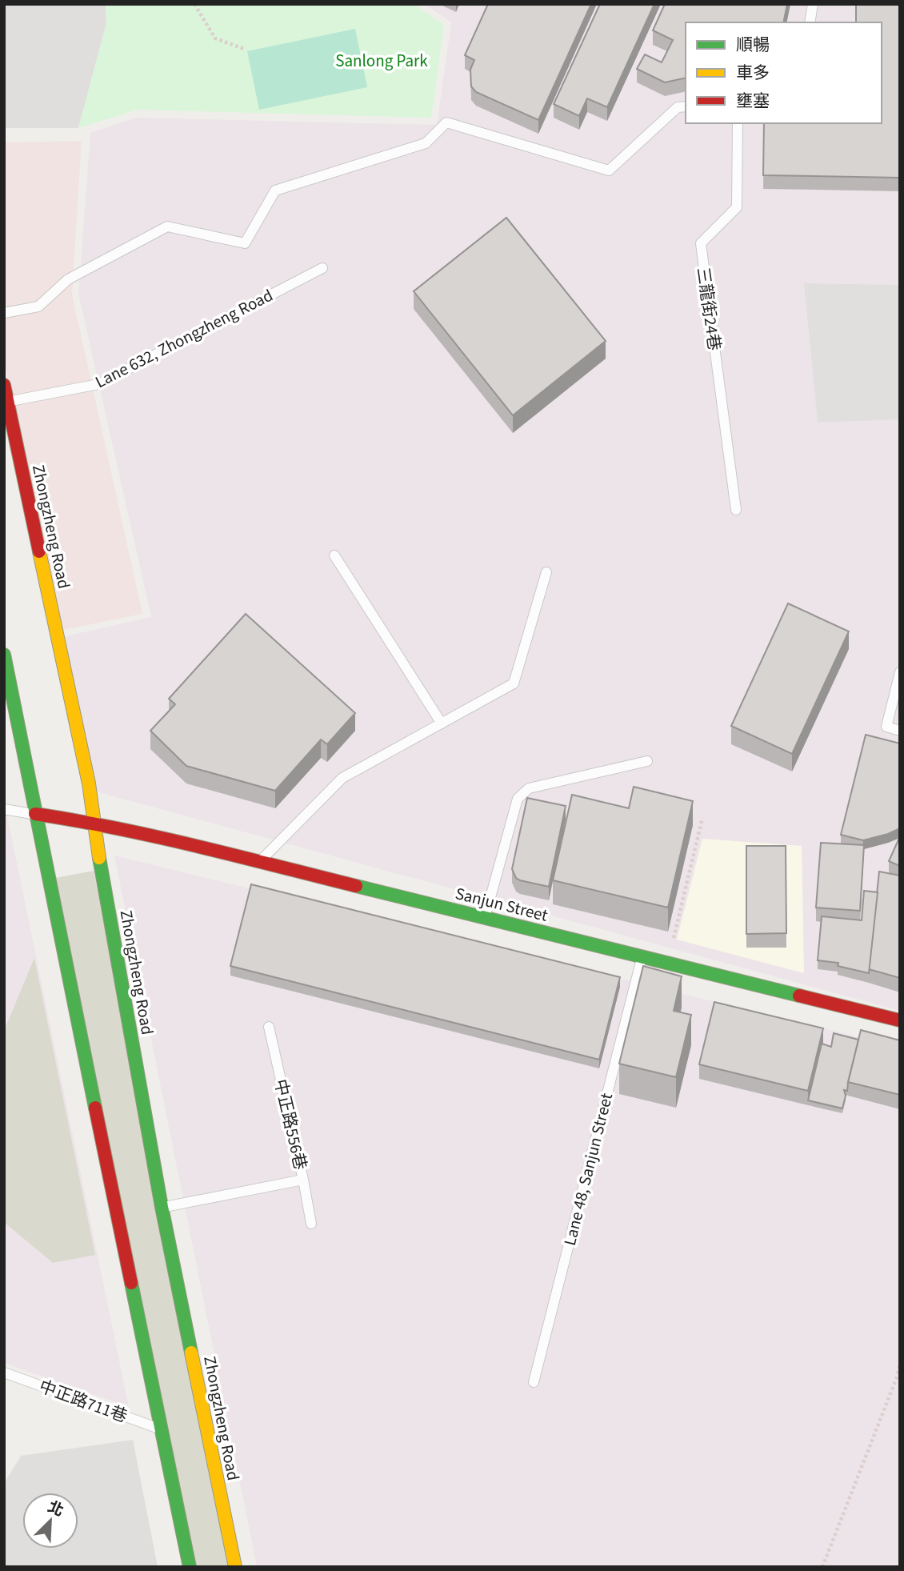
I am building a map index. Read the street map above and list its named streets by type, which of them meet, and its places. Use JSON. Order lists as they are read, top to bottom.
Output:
{
  "streets": {
    "main road": ["Zhongzheng Road", "Sanjun Street"],
    "lane": [
      "三龍街24巷",
      "Lane 632, Zhongzheng Road",
      "中正路556巷",
      "Lane 48, Sanjun Street",
      "中正路711巷"
    ]
  },
  "crossings": [
    ["Lane 632, Zhongzheng Road", "Zhongzheng Road"],
    ["Zhongzheng Road", "Sanjun Street"],
    ["Zhongzheng Road", "中正路556巷"],
    ["Sanjun Street", "Lane 48, Sanjun Street"]
  ],
  "parks": ["Sanlong Park"],
  "legend": ["順暢", "車多", "壅塞"],
  "north": "top right"
}
